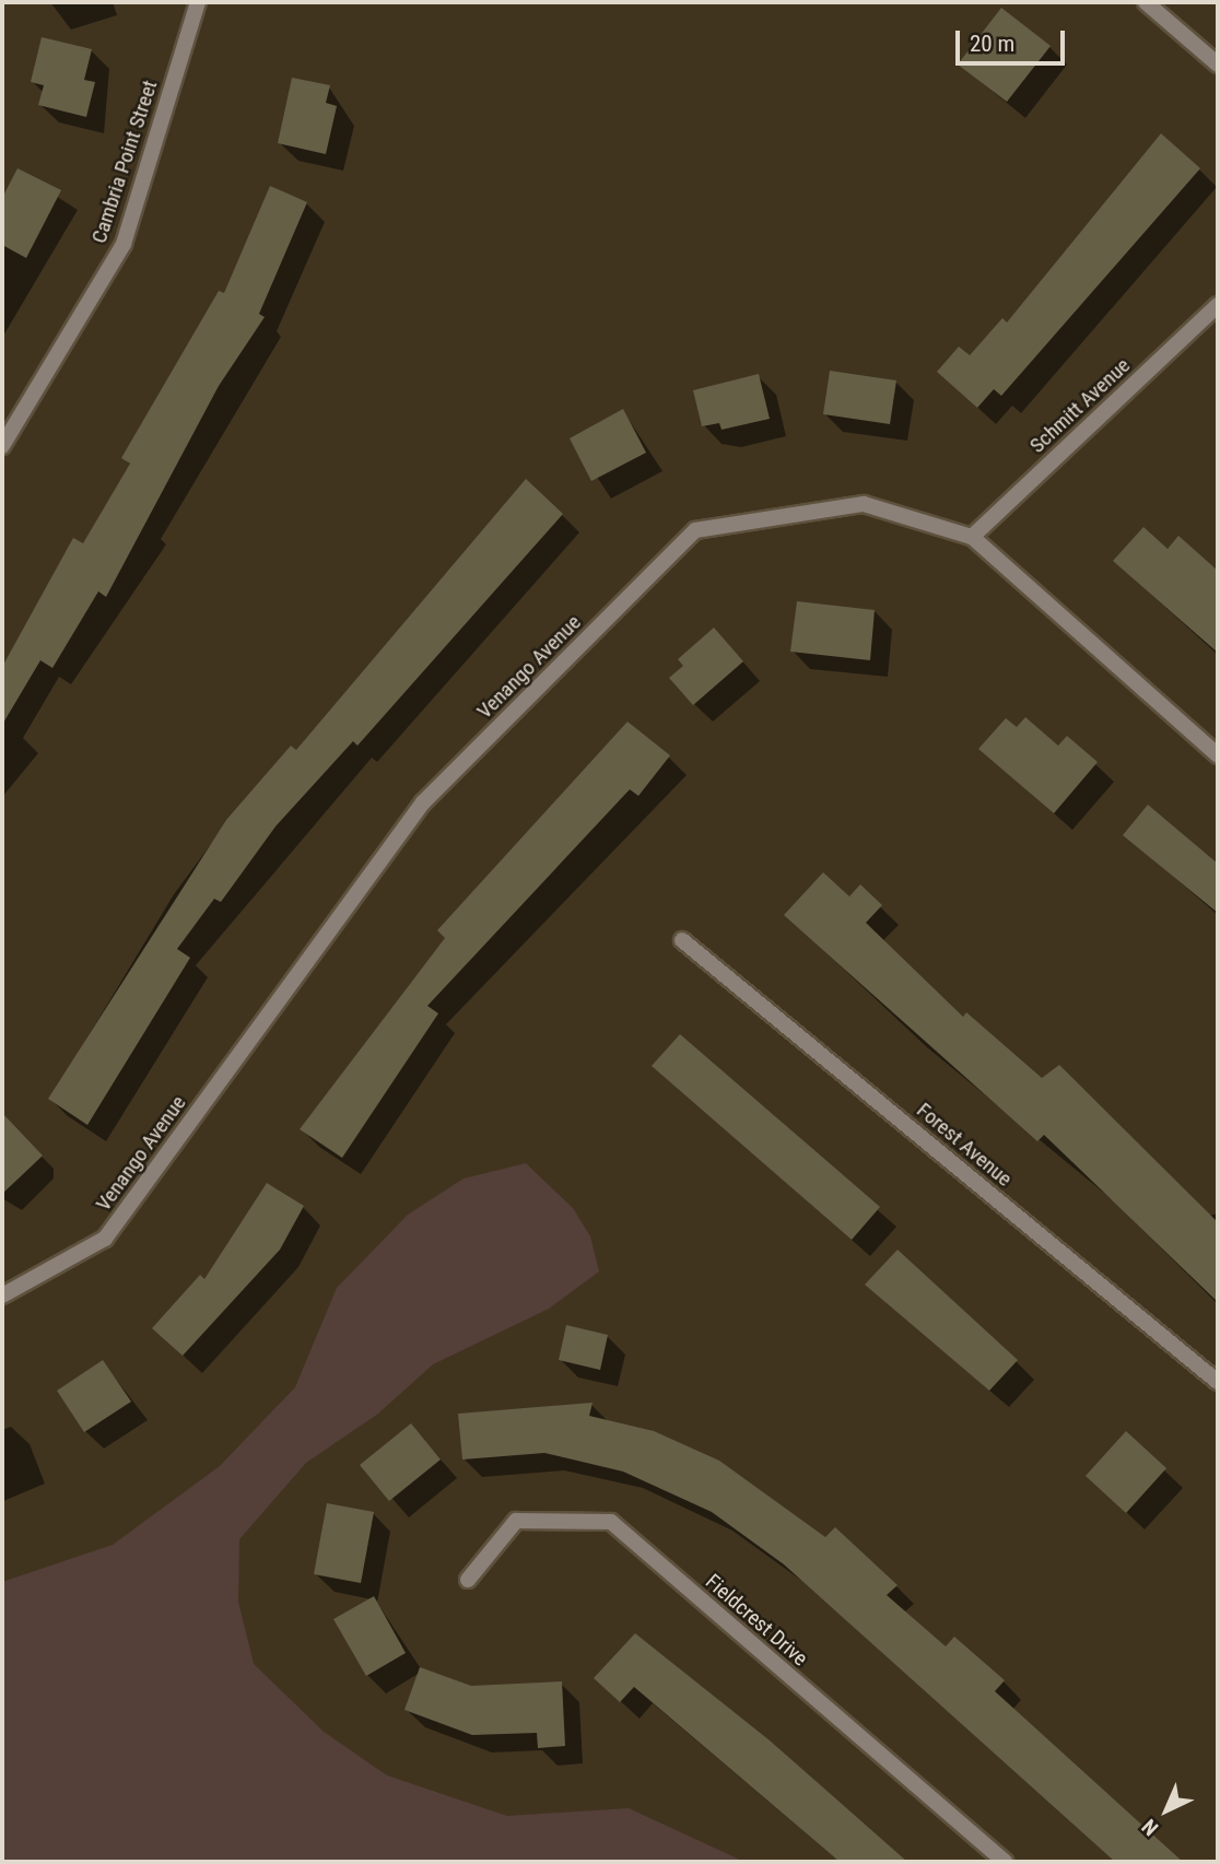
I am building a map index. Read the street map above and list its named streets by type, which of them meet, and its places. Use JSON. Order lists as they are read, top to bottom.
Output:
{
  "streets": {
    "street": [
      "Cambria Point Street",
      "Schmitt Avenue",
      "Venango Avenue",
      "Forest Avenue",
      "Fieldcrest Drive"
    ]
  },
  "crossings": [
    ["Schmitt Avenue", "Venango Avenue"]
  ],
  "scale_bar": "20 m",
  "north": "bottom left"
}
